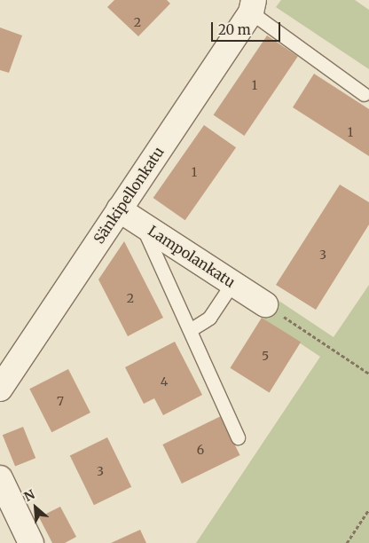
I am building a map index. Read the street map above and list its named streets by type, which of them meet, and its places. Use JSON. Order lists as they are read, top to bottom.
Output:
{
  "streets": {
    "street": ["Sänkipellonkatu", "Lampolankatu"]
  },
  "crossings": [
    ["Sänkipellonkatu", "Lampolankatu"]
  ],
  "house_numbers": [
    "2",
    "1",
    "1",
    "1",
    "3",
    "2",
    "5",
    "4",
    "7",
    "6",
    "3"
  ],
  "scale_bar": "20 m",
  "north": "top left"
}
